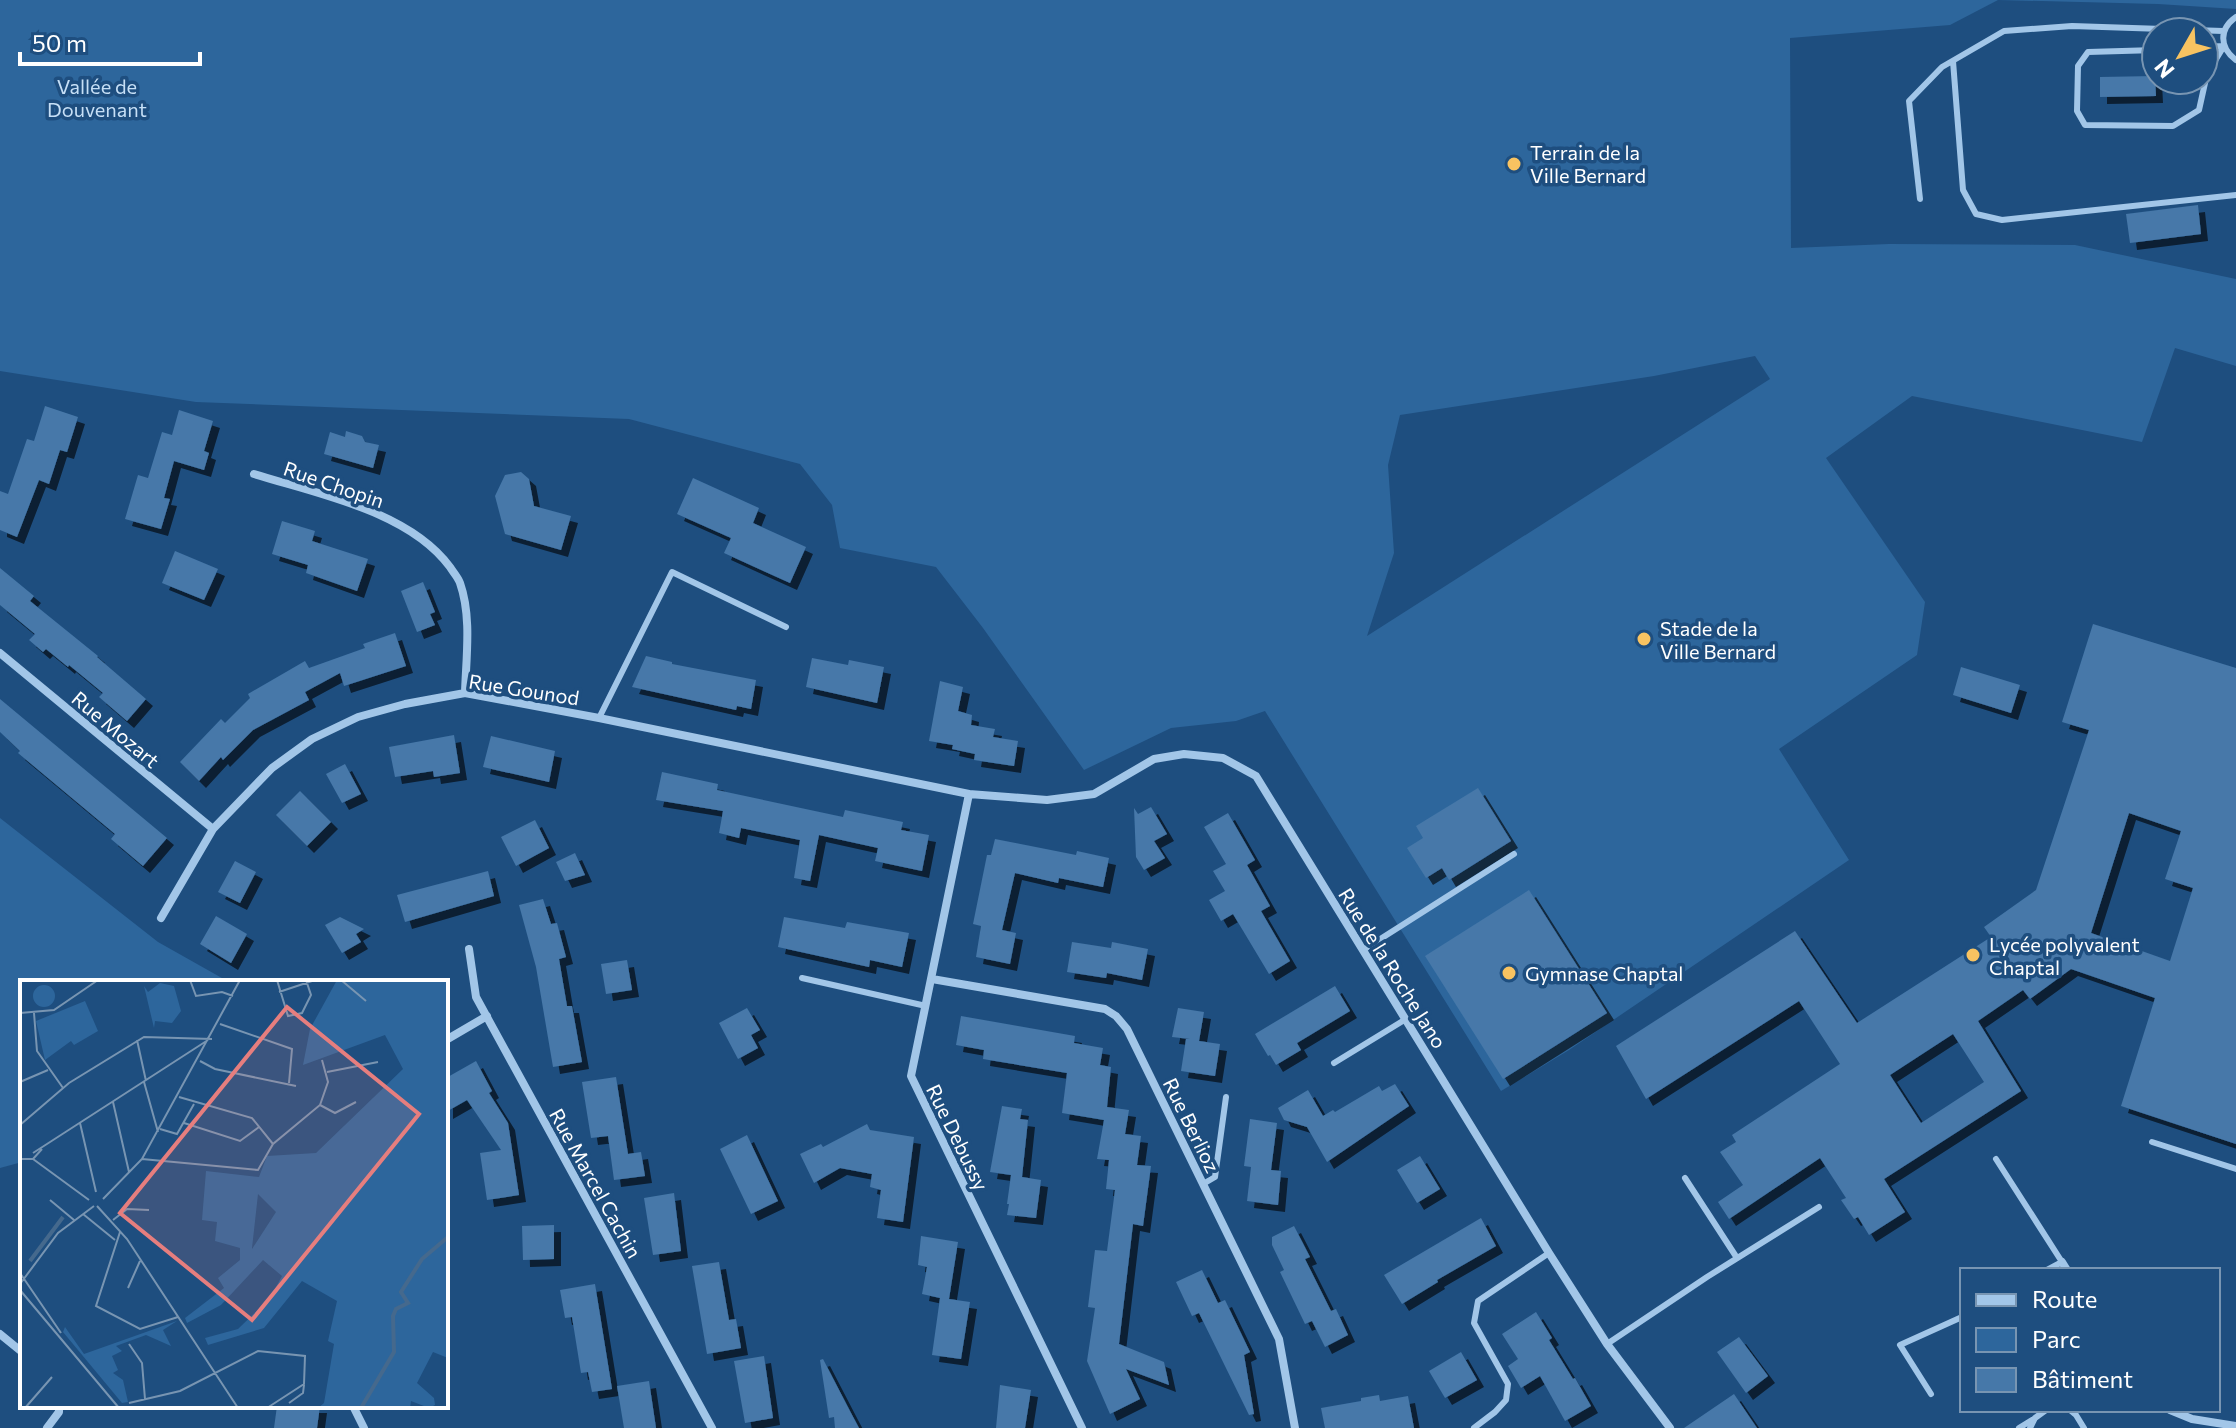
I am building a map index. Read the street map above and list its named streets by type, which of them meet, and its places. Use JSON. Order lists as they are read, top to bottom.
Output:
{
  "streets": {
    "street": [
      "Rue Chopin",
      "Rue Gounod",
      "Rue Mozart",
      "Rue de la Roche Jano",
      "Rue Berlioz",
      "Rue Debussy",
      "Rue Marcel Cachin"
    ]
  },
  "crossings": [
    ["Rue Chopin", "Rue Gounod"],
    ["Rue Gounod", "Rue Mozart"],
    ["Rue Gounod", "Rue de la Roche Jano"],
    ["Rue Gounod", "Rue Debussy"],
    ["Rue de la Roche Jano", "Rue Debussy"],
    ["Rue Berlioz", "Rue Debussy"]
  ],
  "parks": ["Vallée de Douvenant"],
  "places": [
    "Terrain de la Ville Bernard",
    "Stade de la Ville Bernard",
    "Lycée polyvalent Chaptal",
    "Gymnase Chaptal"
  ],
  "legend": ["Route", "Parc", "Bâtiment"],
  "scale_bar": "50 m",
  "north": "bottom left"
}
